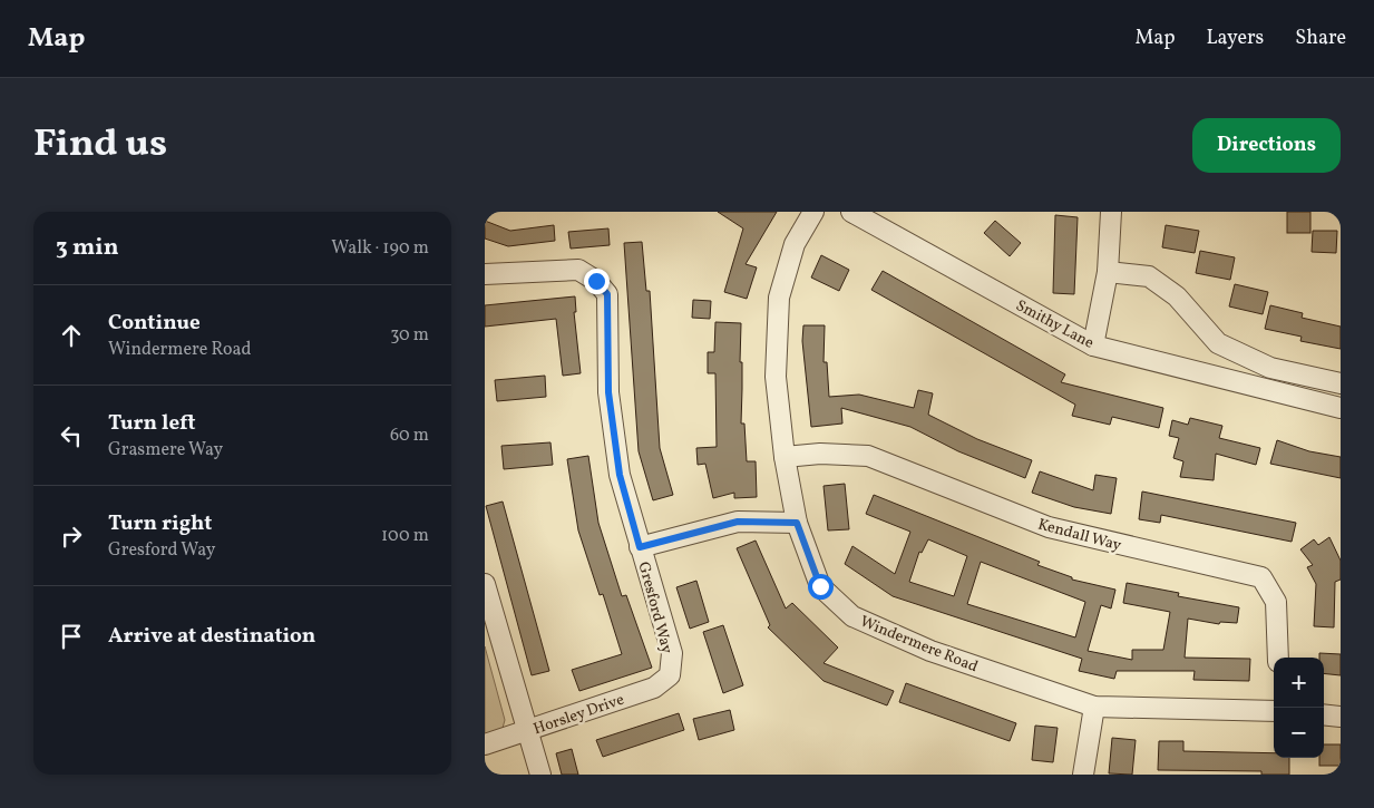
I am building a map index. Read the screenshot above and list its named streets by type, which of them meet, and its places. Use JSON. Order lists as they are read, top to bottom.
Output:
{
  "streets": {
    "street": [
      "Smithy Lane",
      "Kendall Way",
      "Gresford Way",
      "Windermere Road",
      "Horsley Drive"
    ]
  },
  "crossings": [
    ["Kendall Way", "Windermere Road"],
    ["Gresford Way", "Horsley Drive"]
  ],
  "page": {
    "header": "Map",
    "nav": ["Map", "Layers", "Share"],
    "title": "Find us",
    "buttons": "Directions",
    "heading": ["3 min", "Walk · 190 m"],
    "list": [
      ["Continue", "Windermere Road", "30 m"],
      ["Turn left", "Grasmere Way", "60 m"],
      ["Turn right", "Gresford Way", "100 m"],
      "Arrive at destination"
    ],
    "map_buttons": ["+", "−"]
  }
}
